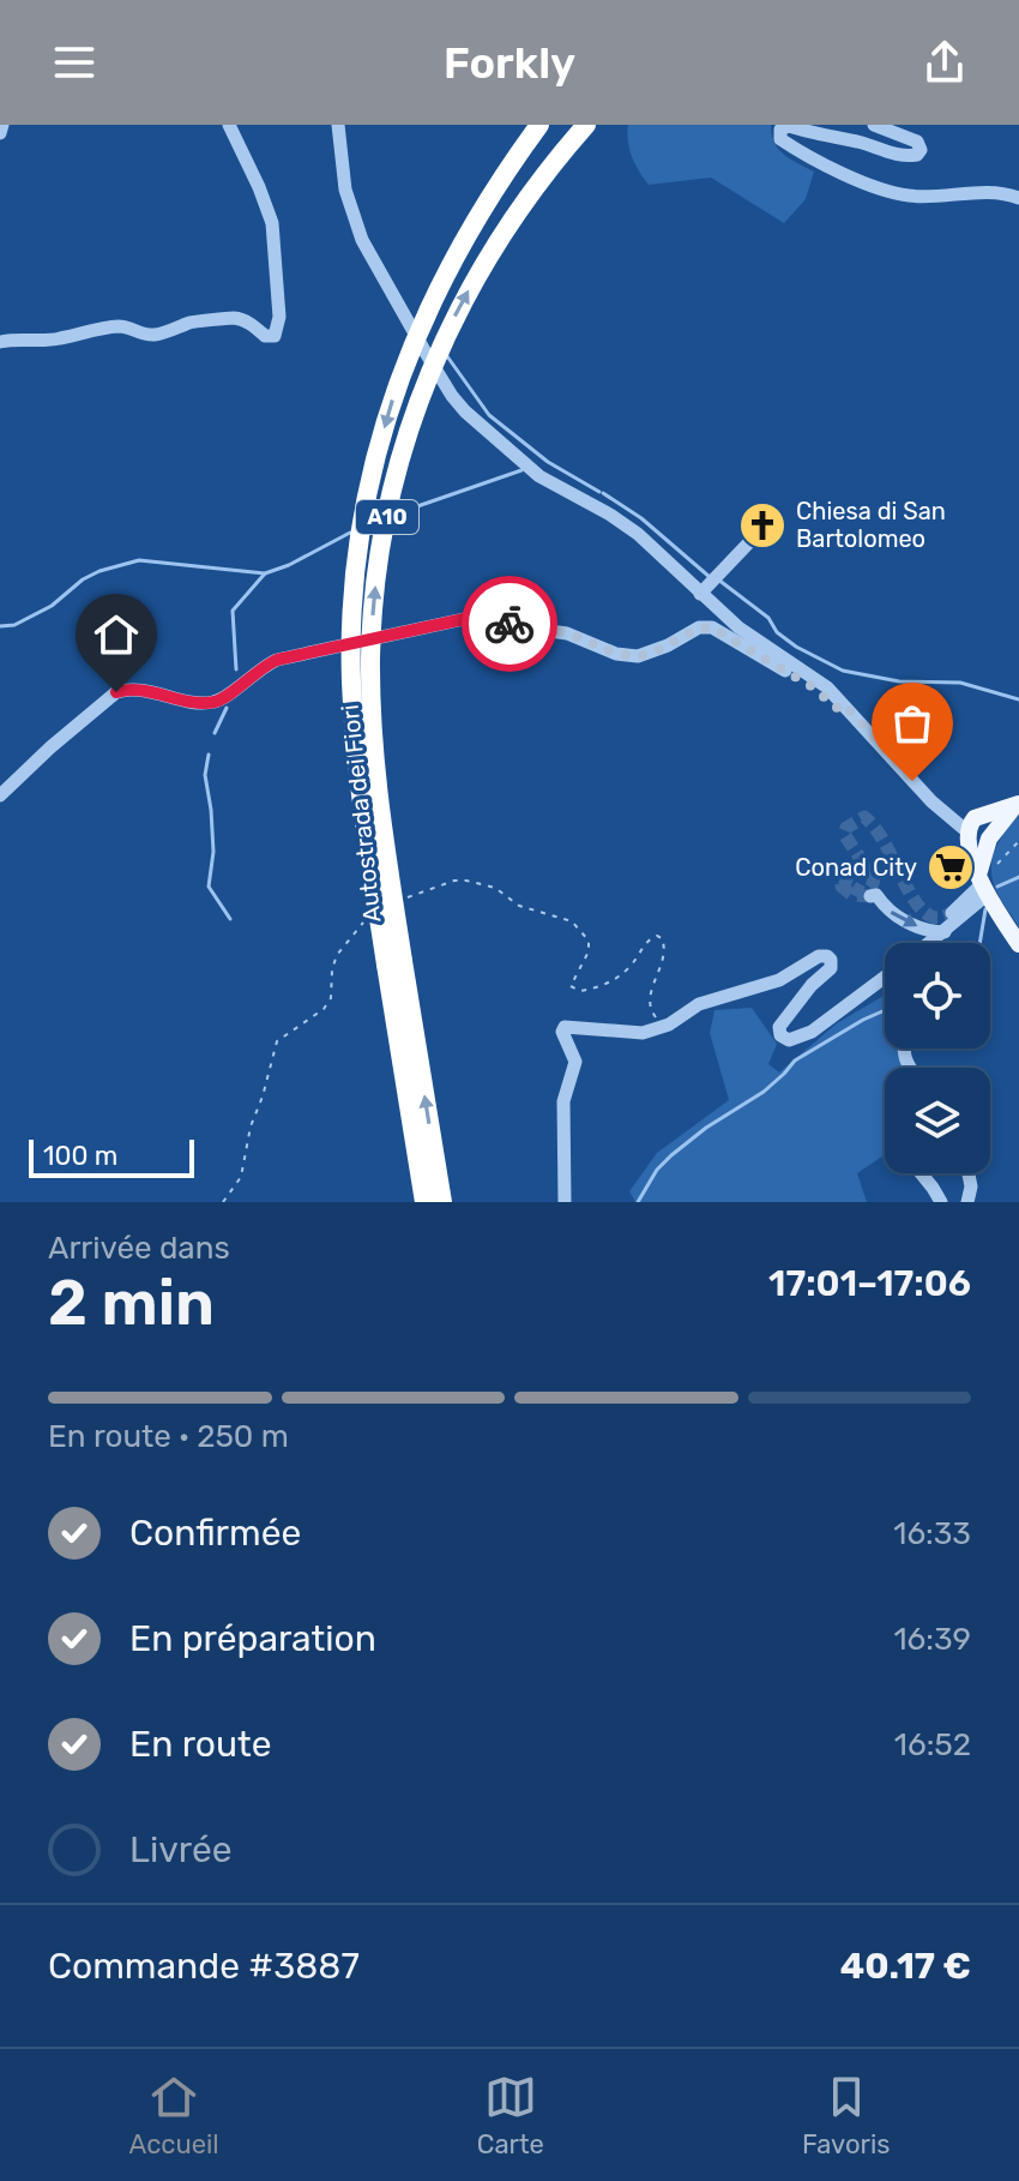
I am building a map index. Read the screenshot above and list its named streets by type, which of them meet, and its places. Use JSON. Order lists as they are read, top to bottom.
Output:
{
  "streets": {
    "highway": ["A10", "Autostrada dei Fiori"]
  },
  "places": {
    "church": ["Chiesa di San Bartolomeo"],
    "supermarket": ["Conad City"]
  },
  "scale_bar": "100 m",
  "page": {
    "header": "Forkly",
    "scale": "100 m",
    "heading": ["2 min", "Arrivée dans", "17:01–17:06"],
    "panel": ["Commande #3887", "40.17 €"],
    "bar": "En route · 250 m",
    "list": [
      ["Confirmée", "16:33"],
      ["En préparation", "16:39"],
      ["En route", "16:52"],
      "Livrée"
    ],
    "tabs": ["Accueil", "Carte", "Favoris"]
  }
}
